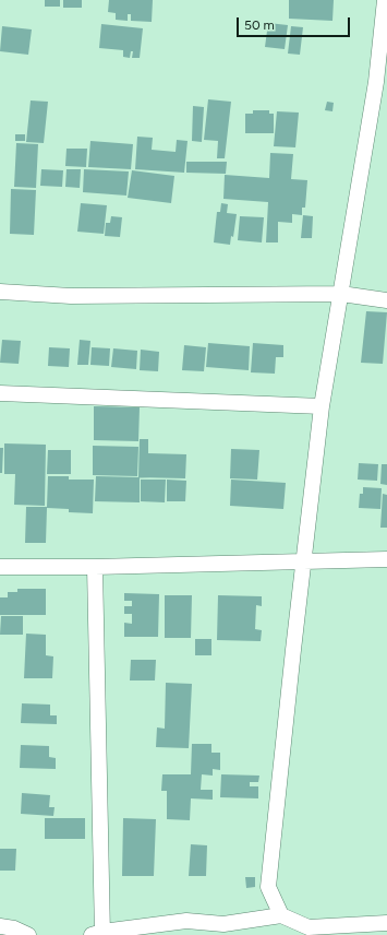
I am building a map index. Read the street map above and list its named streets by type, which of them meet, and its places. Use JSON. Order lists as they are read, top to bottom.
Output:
{
  "scale_bar": "50 m"
}
